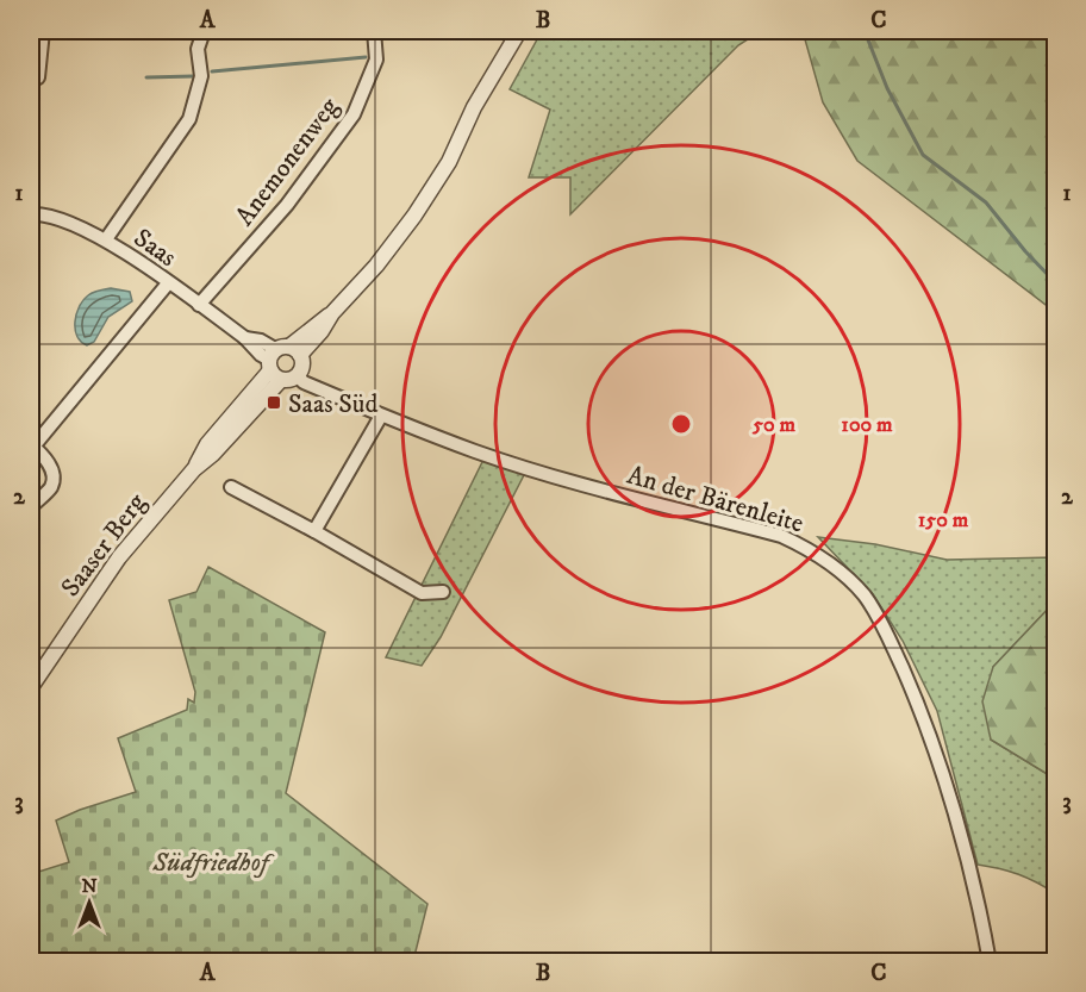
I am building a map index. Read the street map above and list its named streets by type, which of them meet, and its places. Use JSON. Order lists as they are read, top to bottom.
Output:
{
  "streets": {
    "street": [
      "Anemonenweg",
      "Saas",
      "An der Bärenleite",
      "Saaser Berg"
    ]
  },
  "crossings": [
    ["Anemonenweg", "Saas"],
    ["Saas", "Saaser Berg"]
  ],
  "parks": ["Südfriedhof"],
  "places": {
    "transit": ["Saas Süd"]
  },
  "north": "top",
  "grid": {
    "columns": ["A", "B", "C"],
    "rows": ["1", "2", "3"]
  },
  "rings": ["50 m", "100 m", "150 m"]
}
